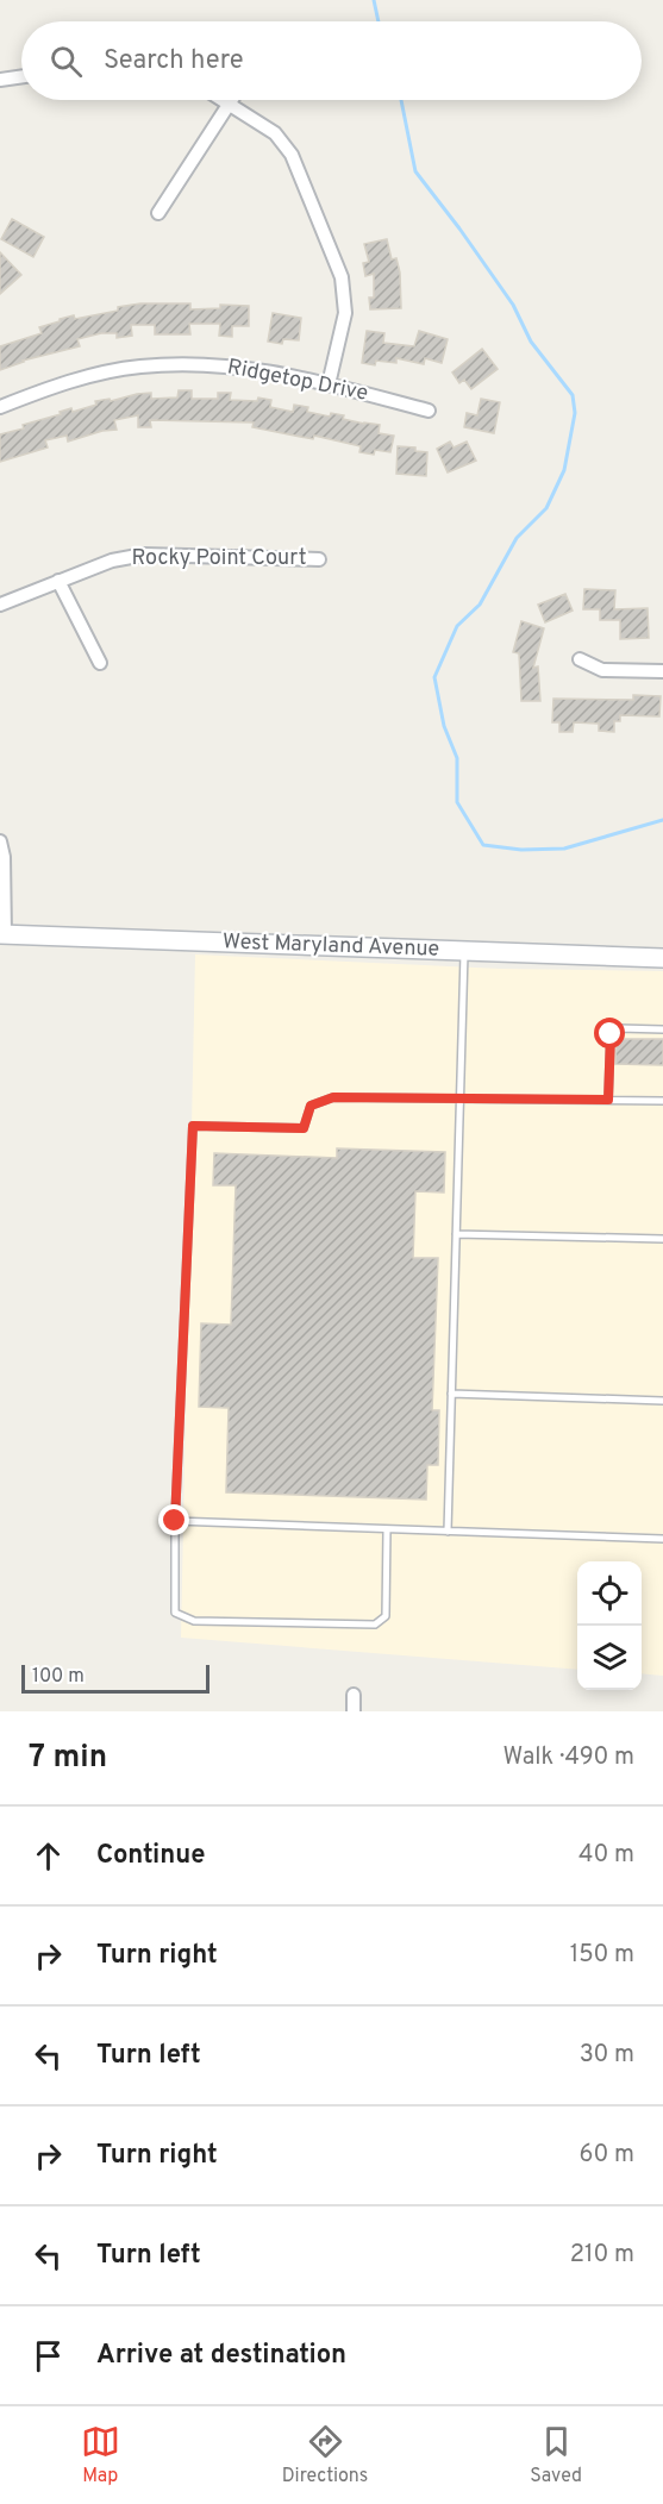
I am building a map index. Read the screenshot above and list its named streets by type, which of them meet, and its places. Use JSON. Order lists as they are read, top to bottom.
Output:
{
  "streets": {
    "street": ["Ridgetop Drive", "Rocky Point Court", "West Maryland Avenue"]
  },
  "scale_bar": "100 m",
  "page": {
    "search": "Search here",
    "scale": "100 m",
    "heading": ["7 min", "Walk · 490 m"],
    "list": [
      ["Continue", "40 m"],
      ["Turn right", "150 m"],
      ["Turn left", "30 m"],
      ["Turn right", "60 m"],
      ["Turn left", "210 m"],
      "Arrive at destination"
    ],
    "nav": ["Map", "Directions", "Saved"]
  }
}
